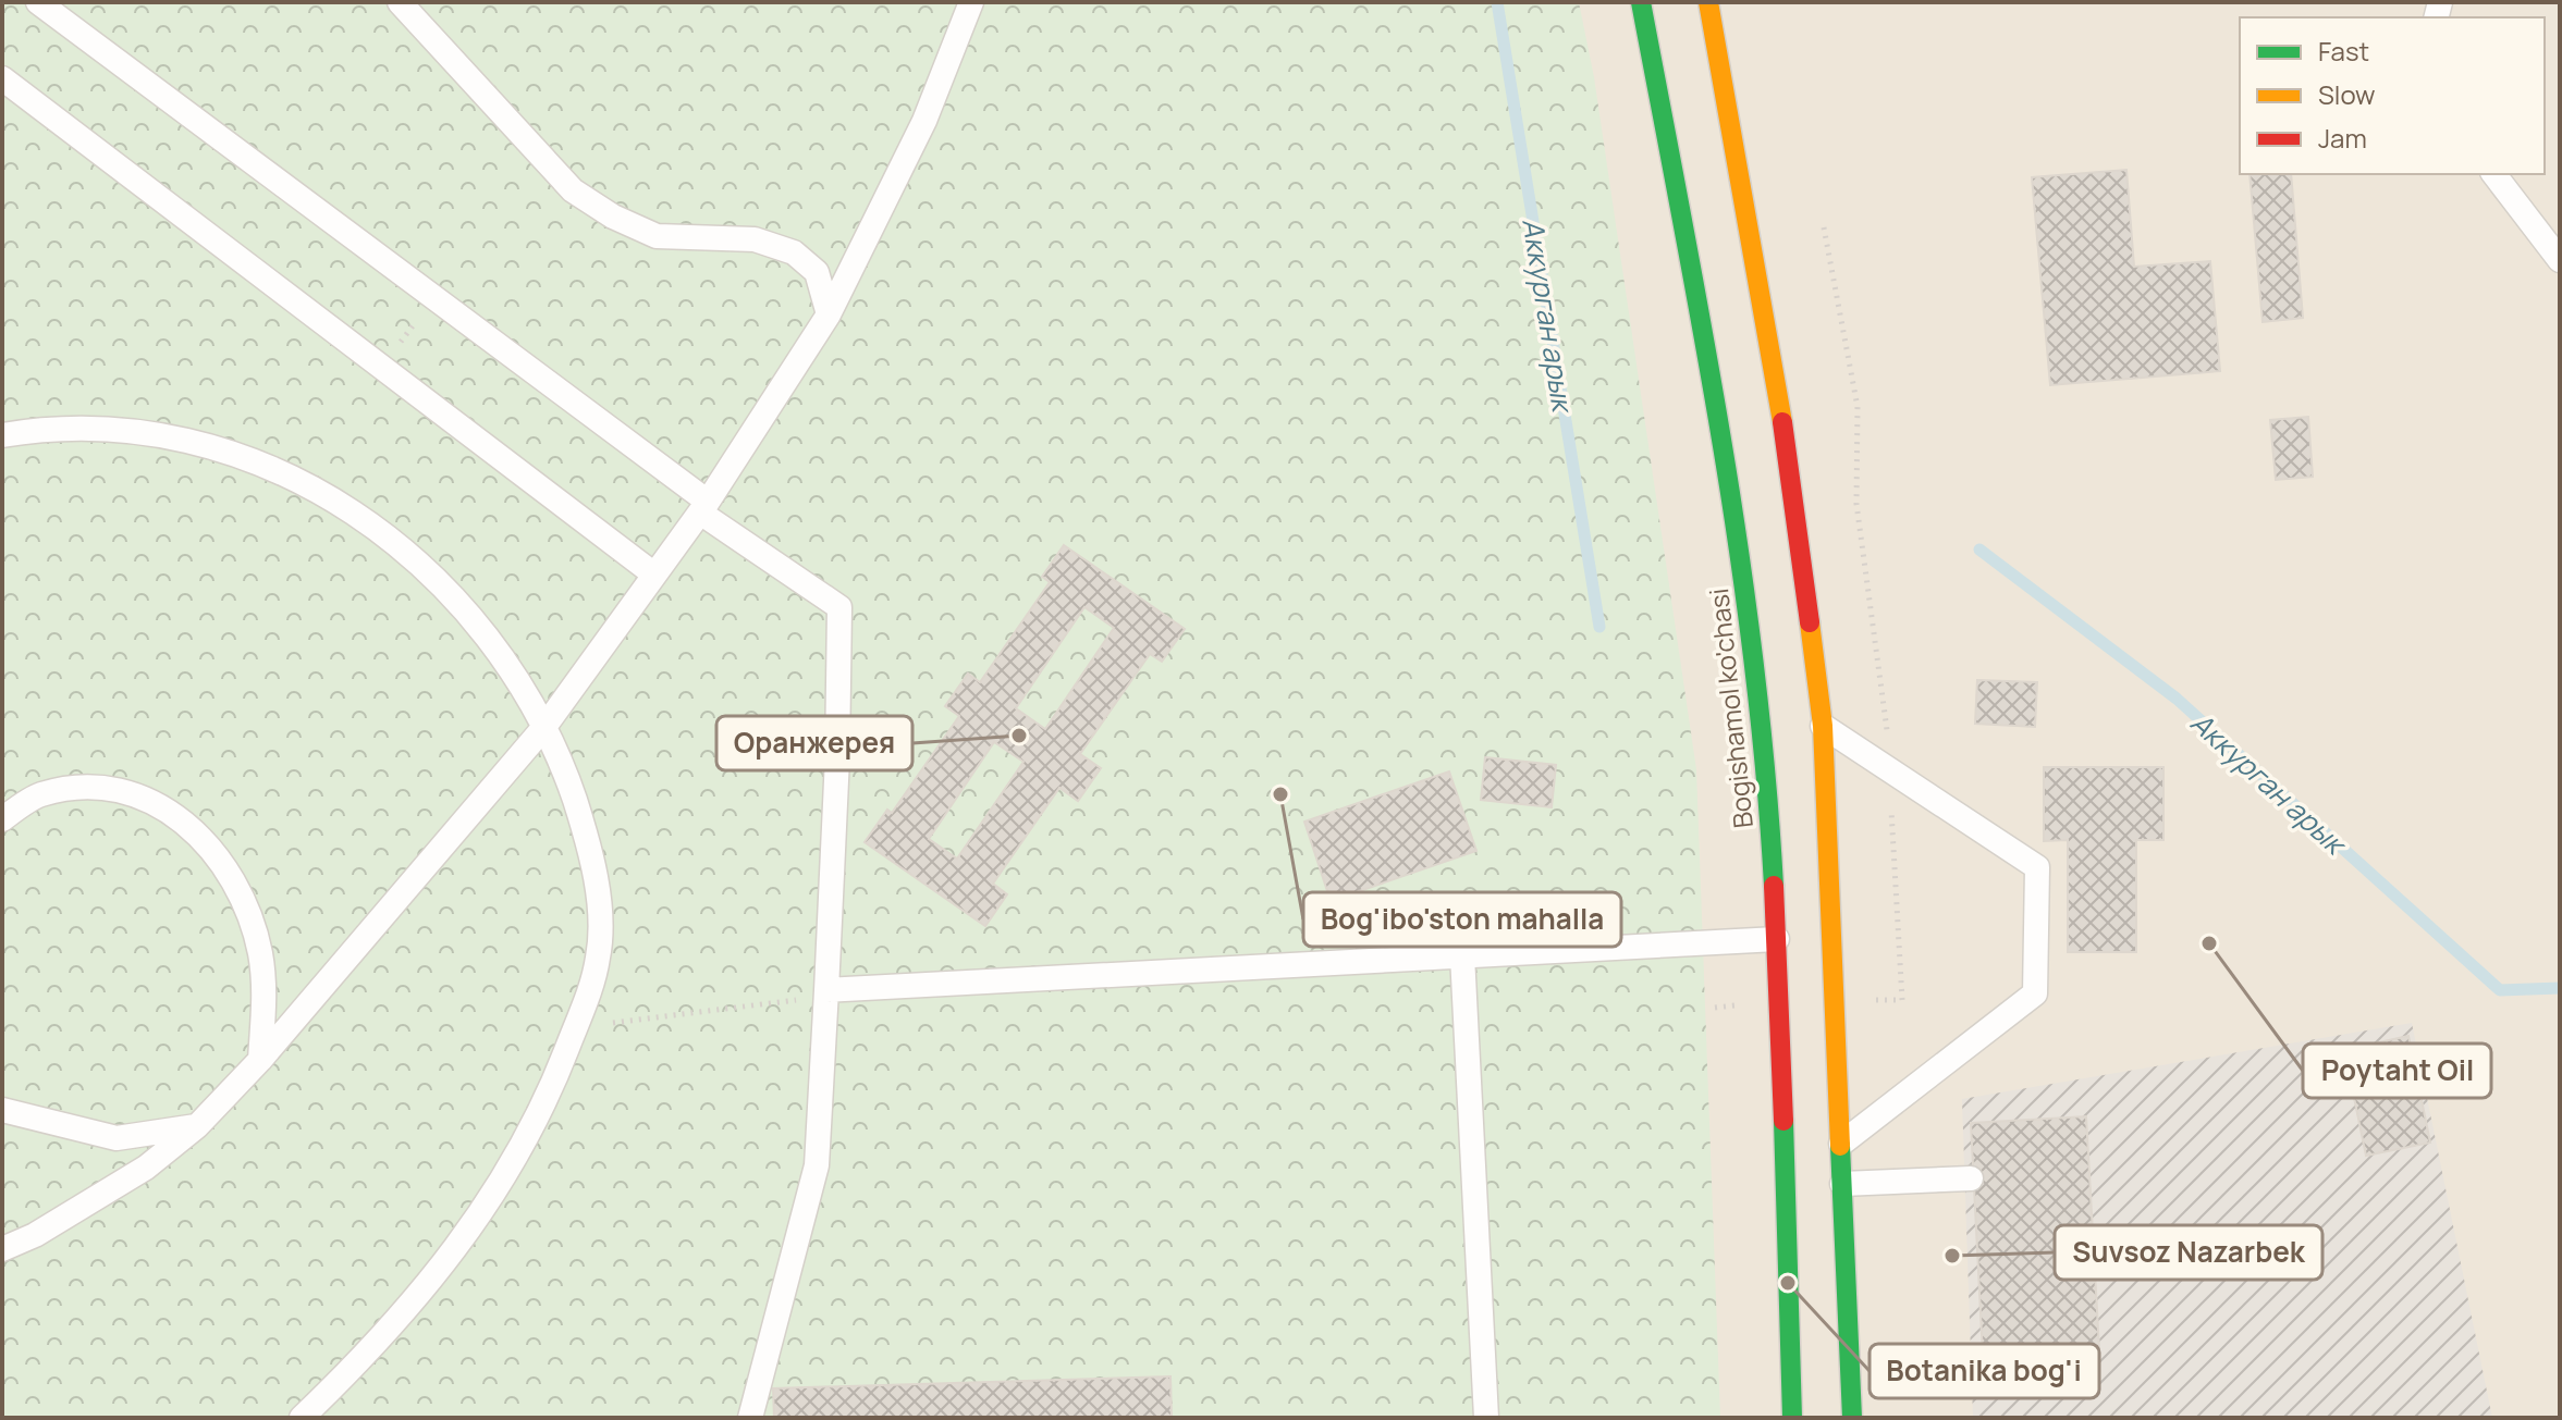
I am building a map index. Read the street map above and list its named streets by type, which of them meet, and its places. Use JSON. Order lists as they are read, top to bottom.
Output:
{
  "streets": {
    "main road": ["Bogishamol ko'chasi"]
  },
  "water": ["Аккурган арык"],
  "places": [
    "Оранжерея",
    "Bog'ibo'ston mahalla",
    "Poytaht Oil",
    "Suvsoz Nazarbek",
    "Botanika bog'i"
  ],
  "legend": ["Fast", "Slow", "Jam"]
}
